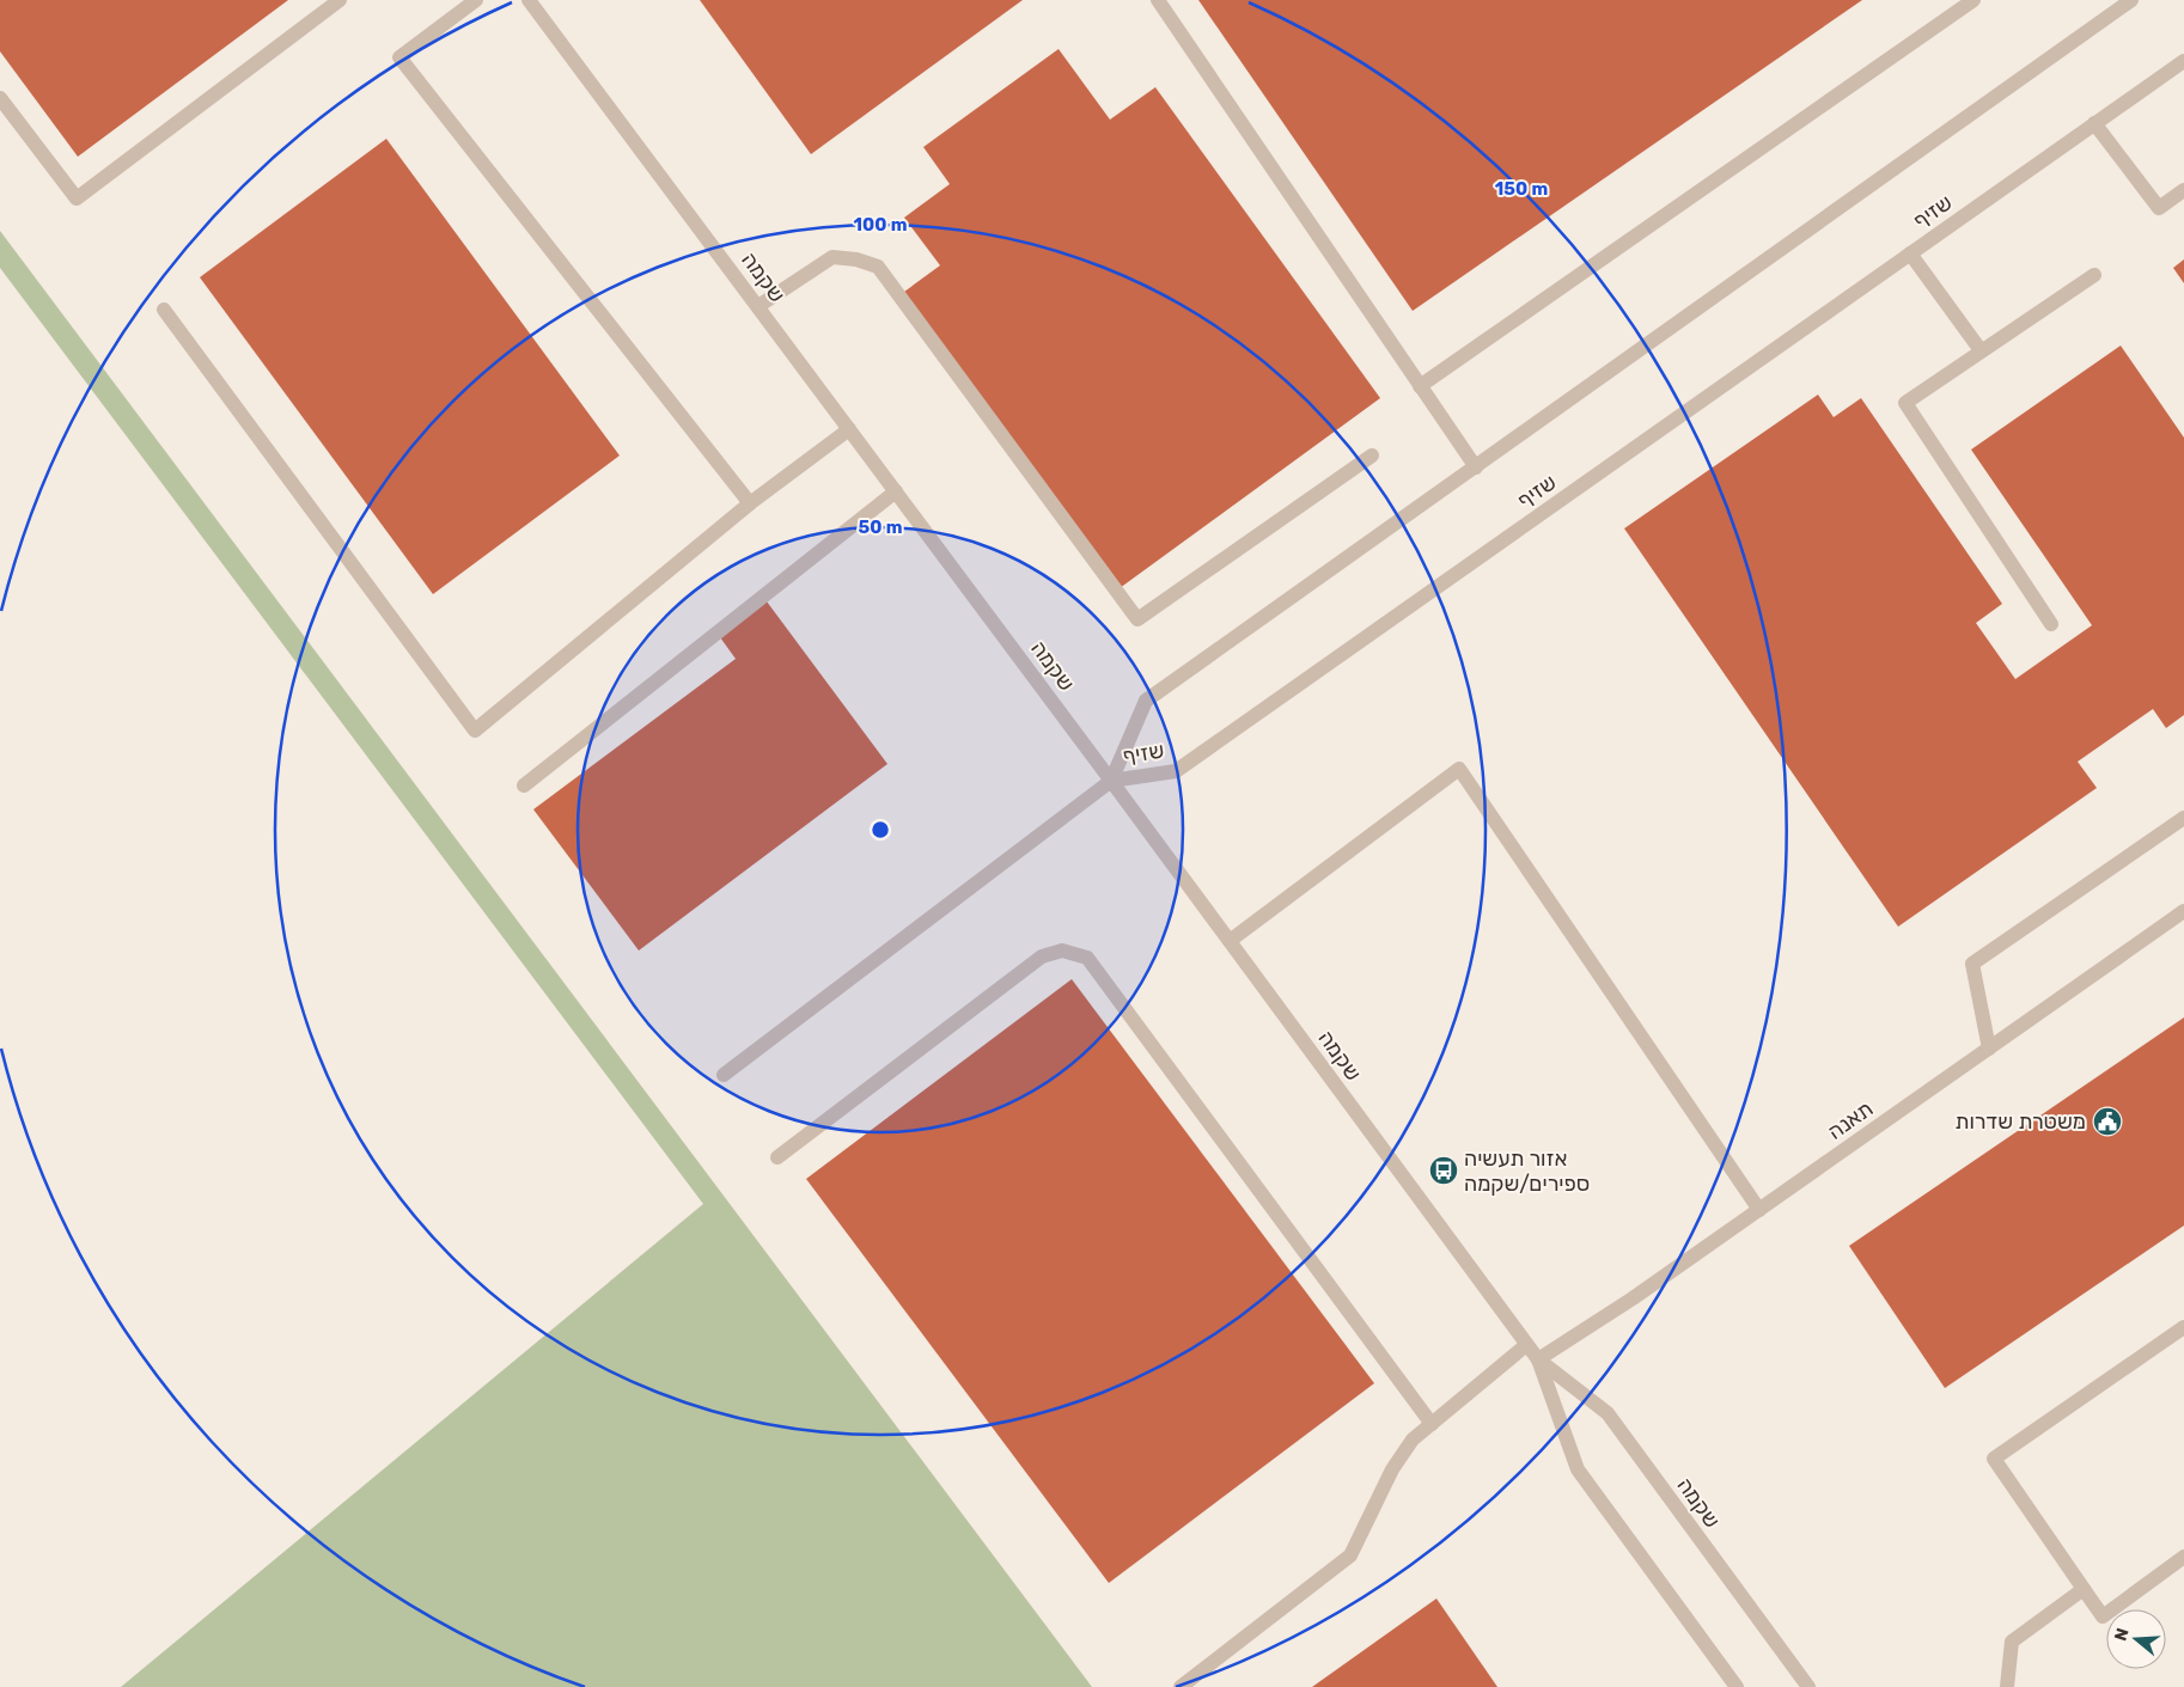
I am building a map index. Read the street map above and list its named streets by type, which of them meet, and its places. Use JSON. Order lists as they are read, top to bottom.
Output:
{
  "streets": {
    "street": ["שזיף", "שקמה", "תאנה"]
  },
  "crossings": [
    ["שזיף", "שקמה"],
    ["שקמה", "תאנה"]
  ],
  "places": {
    "public building": ["משטרת שדרות"],
    "bus stop": ["אזור תעשיה ספירים/שקמה"]
  },
  "north": "left",
  "rings": ["150 m", "100 m", "50 m"]
}
